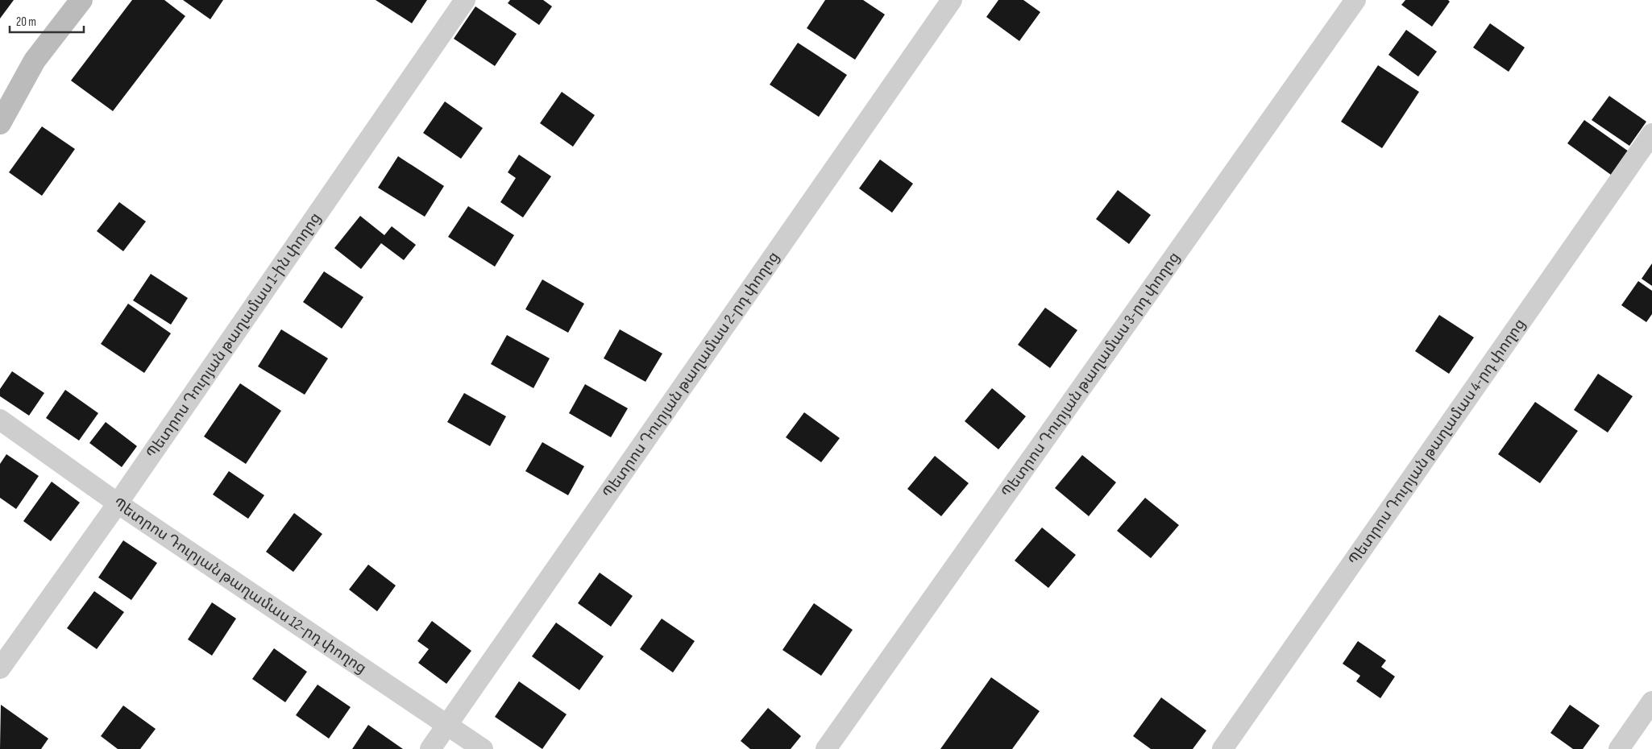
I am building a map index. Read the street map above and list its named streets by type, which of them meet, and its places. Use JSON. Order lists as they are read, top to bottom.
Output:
{
  "streets": {
    "street": [
      "Պետրոս Դուրյան թաղամաս 1-ին փողոց",
      "Պետրոս Դուրյան թաղամաս 2-րդ փողոց",
      "Պետրոս Դուրյան թաղամաս 3-րդ փողոց",
      "Պետրոս Դուրյան թաղամաս 4-րդ փողոց",
      "Պետրոս Դուրյան թաղամաս 12-րդ փողոց"
    ]
  },
  "crossings": [
    ["Պետրոս Դուրյան թաղամաս 1-ին փողոց", "Պետրոս Դուրյան թաղամաս 12-րդ փողոց"],
    ["Պետրոս Դուրյան թաղամաս 2-րդ փողոց", "Պետրոս Դուրյան թաղամաս 12-րդ փողոց"]
  ],
  "scale_bar": "20 m"
}
